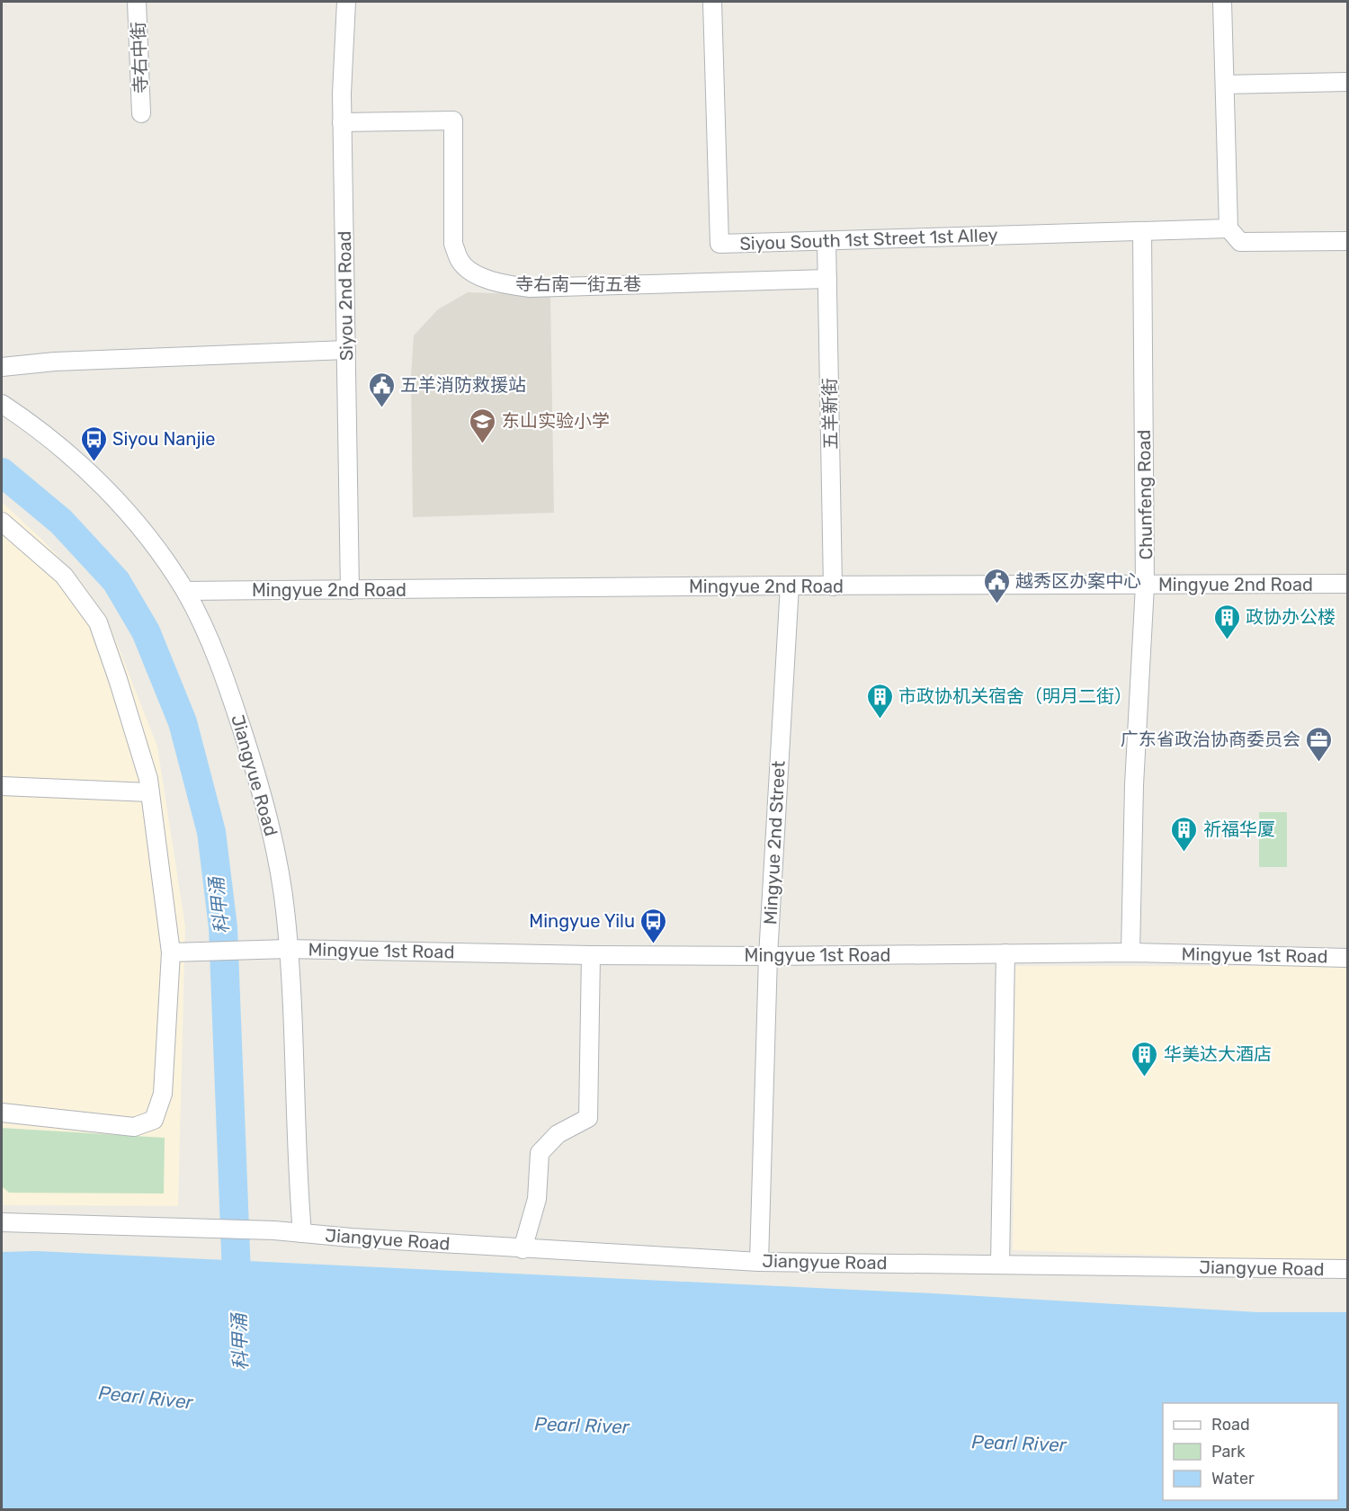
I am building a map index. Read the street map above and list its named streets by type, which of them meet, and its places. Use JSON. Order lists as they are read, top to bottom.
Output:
{
  "streets": {
    "street": [
      "寺右中街",
      "Siyou South 1st Street 1st Alley",
      "寺右南一街五巷",
      "Siyou 2nd Road",
      "五羊新街",
      "Chunfeng Road",
      "Mingyue 2nd Road",
      "Jiangyue Road",
      "Mingyue 2nd Street",
      "Mingyue 1st Road"
    ]
  },
  "crossings": [
    ["Siyou South 1st Street 1st Alley", "五羊新街"],
    ["Siyou South 1st Street 1st Alley", "Chunfeng Road"],
    ["寺右南一街五巷", "Siyou 2nd Road"],
    ["寺右南一街五巷", "五羊新街"],
    ["Siyou 2nd Road", "Mingyue 2nd Road"],
    ["五羊新街", "Mingyue 2nd Road"],
    ["Chunfeng Road", "Mingyue 2nd Road"],
    ["Chunfeng Road", "Mingyue 1st Road"],
    ["Mingyue 2nd Road", "Jiangyue Road"],
    ["Mingyue 2nd Road", "Mingyue 2nd Street"],
    ["Jiangyue Road", "Mingyue 2nd Street"],
    ["Jiangyue Road", "Mingyue 1st Road"],
    ["Mingyue 2nd Street", "Mingyue 1st Road"]
  ],
  "water": ["科甲涌", "Pearl River"],
  "places": {
    "public building": ["五羊消防救援站", "越秀区办案中心"],
    "school or university": ["东山实验小学"],
    "bus stop": ["Siyou Nanjie", "Mingyue Yilu"],
    "building": [
      "政协办公楼",
      "市政协机关宿舍（明月二街）",
      "祈福华厦",
      "华美达大酒店"
    ],
    "office": ["广东省政治协商委员会"]
  },
  "legend": ["Road", "Park", "Water"]
}
